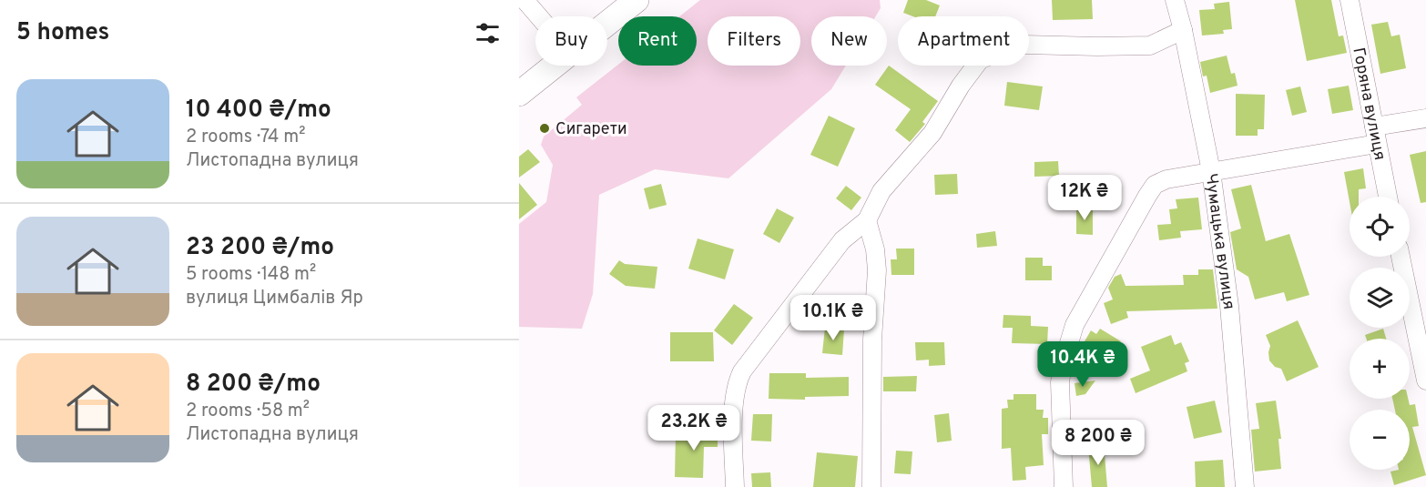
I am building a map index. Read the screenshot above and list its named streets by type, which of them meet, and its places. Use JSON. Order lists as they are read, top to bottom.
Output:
{
  "streets": {
    "street": ["Горяна вулиця", "Чумацька вулиця"]
  },
  "places": ["Сигарети"],
  "page": {
    "heading": "5 homes",
    "chip": [
      "Buy",
      "Rent",
      "Filters",
      "New",
      "Apartment"
    ],
    "list": [
      {
        "name": "10 400 ₴/mo",
        "note": "2 rooms · 74 m² · Листопадна вулиця"
      },
      {
        "name": "23 200 ₴/mo",
        "note": "5 rooms · 148 m² · вулиця Цимбалів Яр"
      },
      {
        "name": "8 200 ₴/mo",
        "note": "2 rooms · 58 m² · Листопадна вулиця"
      }
    ],
    "price": [
      "12K ₴",
      "10.1K ₴",
      "10.4K ₴",
      "23.2K ₴",
      "8 200 ₴"
    ],
    "map_buttons": ["+", "−"]
  }
}
